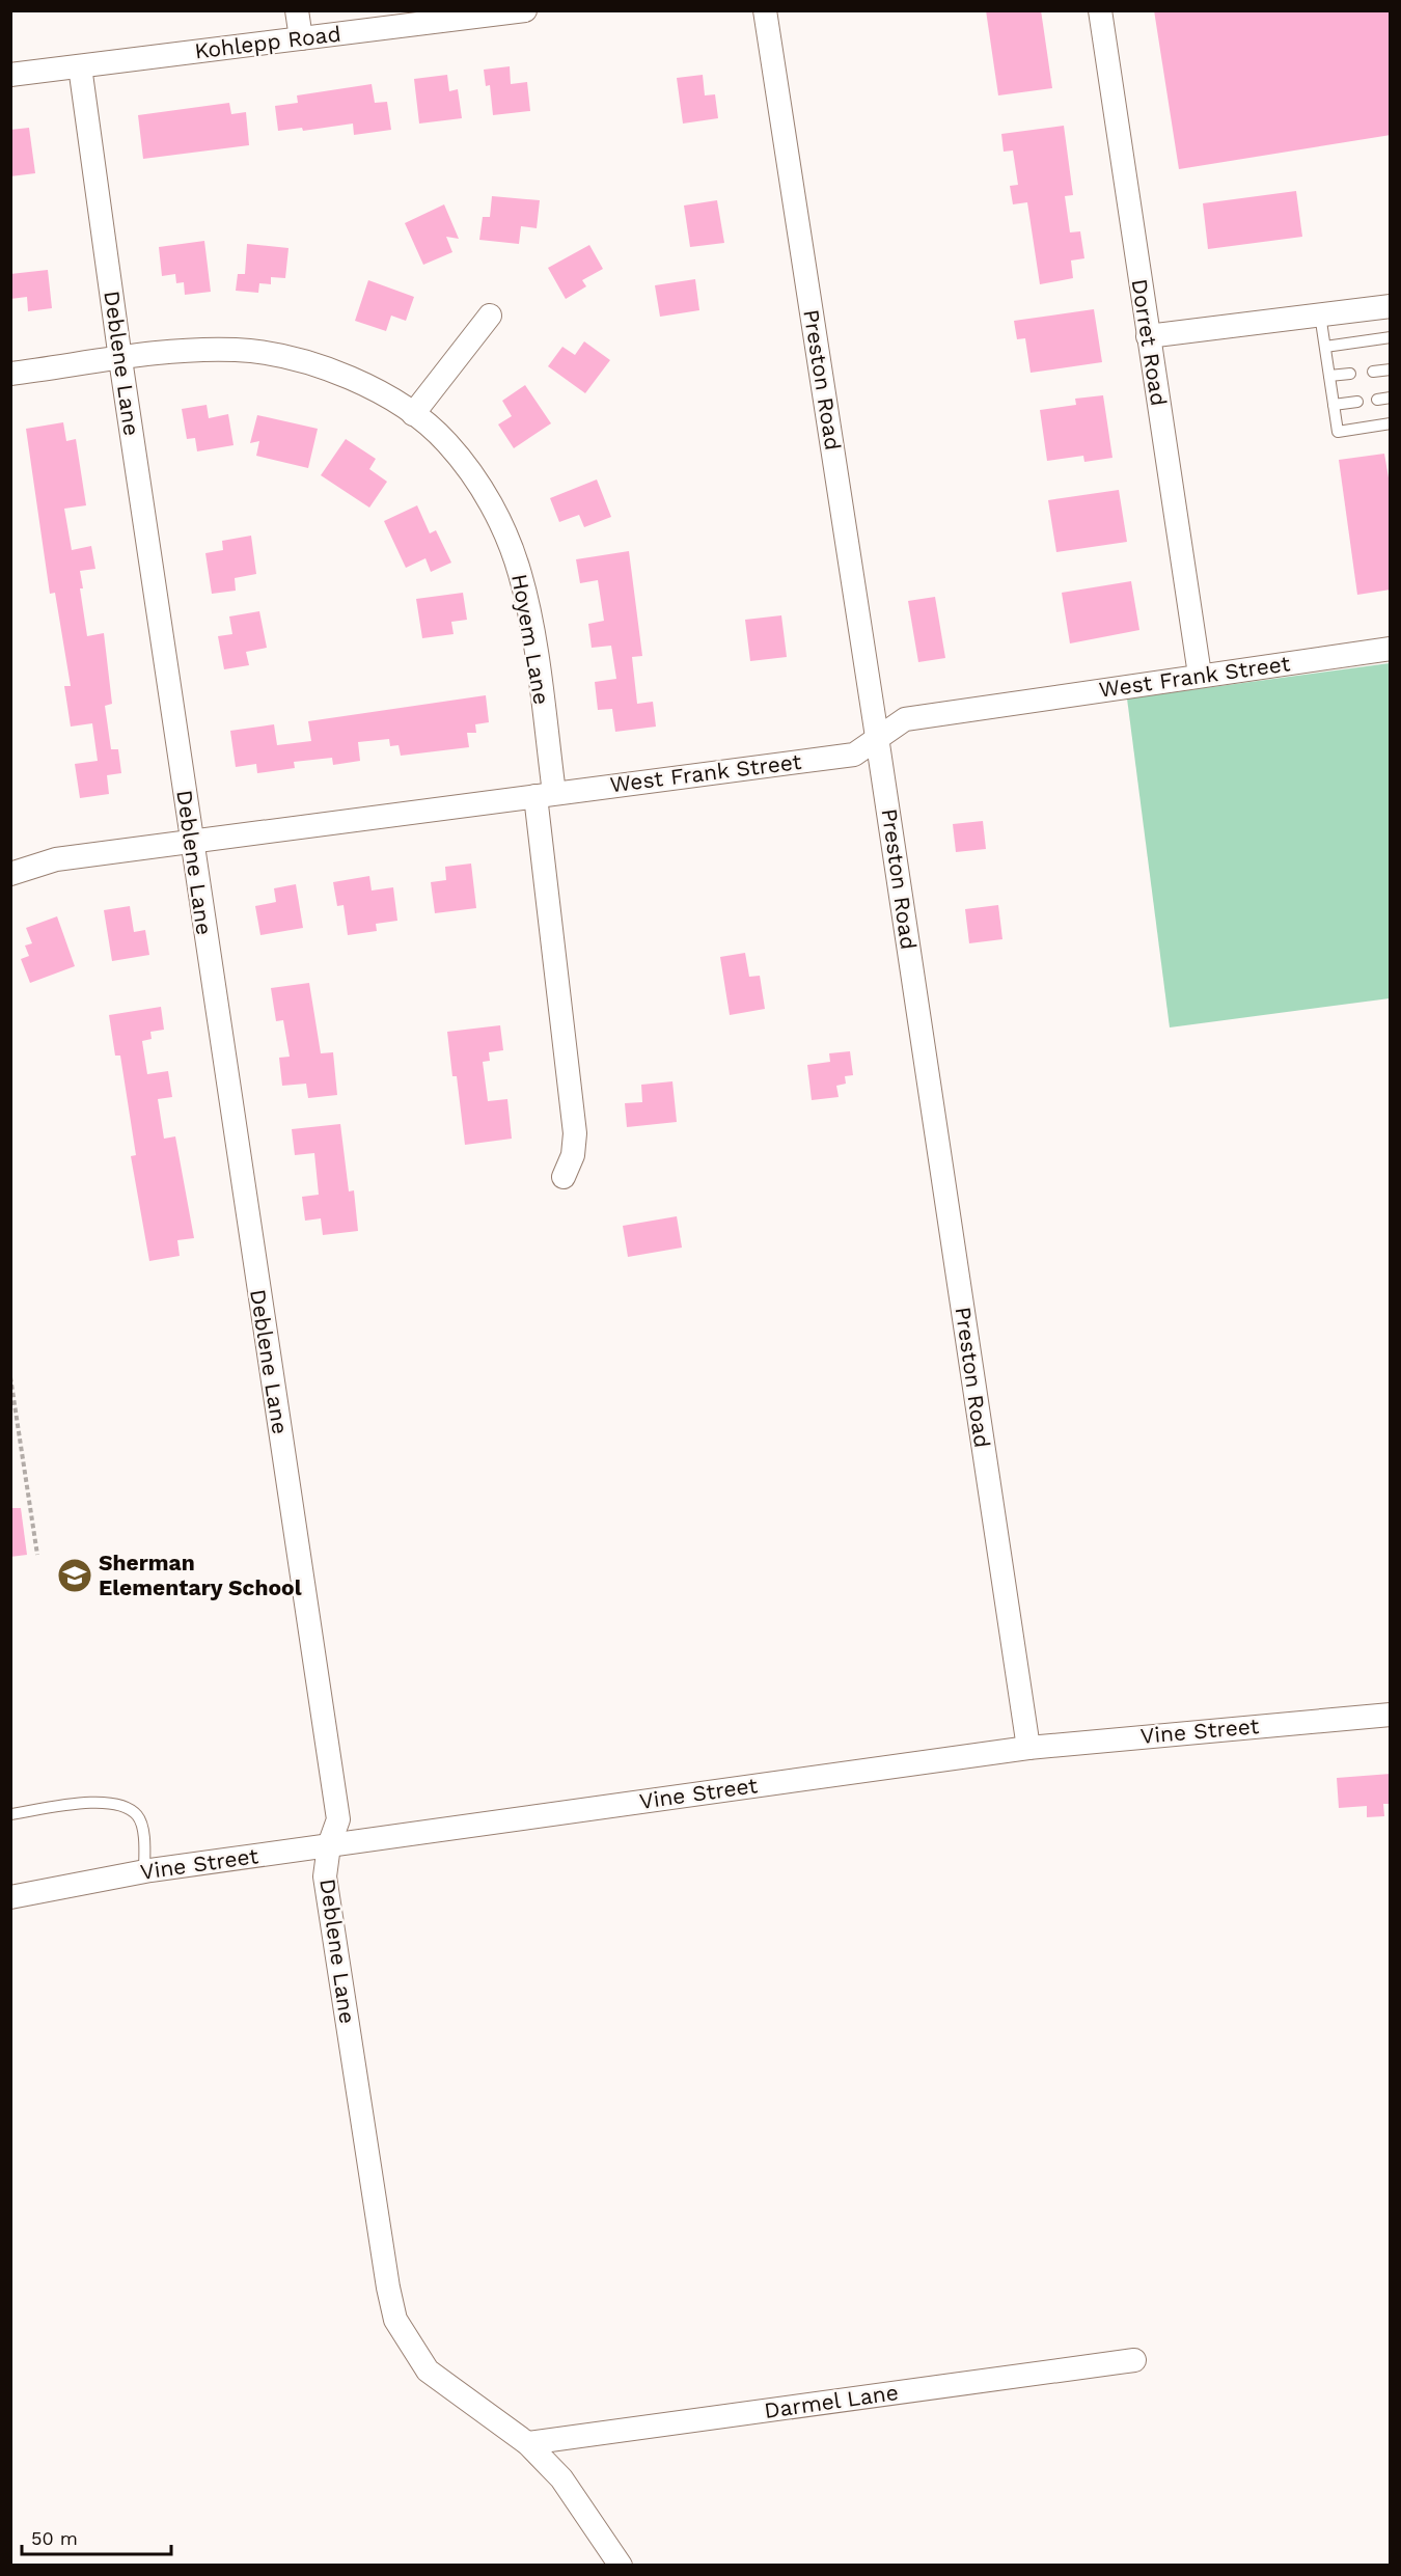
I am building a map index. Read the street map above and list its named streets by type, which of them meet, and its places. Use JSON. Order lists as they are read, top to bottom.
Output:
{
  "streets": {
    "street": [
      "Kohlepp Road",
      "Dorret Road",
      "Deblene Lane",
      "Preston Road",
      "Hoyem Lane",
      "West Frank Street",
      "Vine Street",
      "Darmel Lane"
    ]
  },
  "crossings": [
    ["Kohlepp Road", "Deblene Lane"],
    ["Dorret Road", "West Frank Street"],
    ["Deblene Lane", "Hoyem Lane"],
    ["Deblene Lane", "West Frank Street"],
    ["Deblene Lane", "Vine Street"],
    ["Deblene Lane", "Darmel Lane"],
    ["Preston Road", "West Frank Street"],
    ["Preston Road", "Vine Street"],
    ["Hoyem Lane", "West Frank Street"]
  ],
  "places": {
    "school or university": ["Sherman Elementary School"]
  },
  "scale_bar": "50 m"
}
